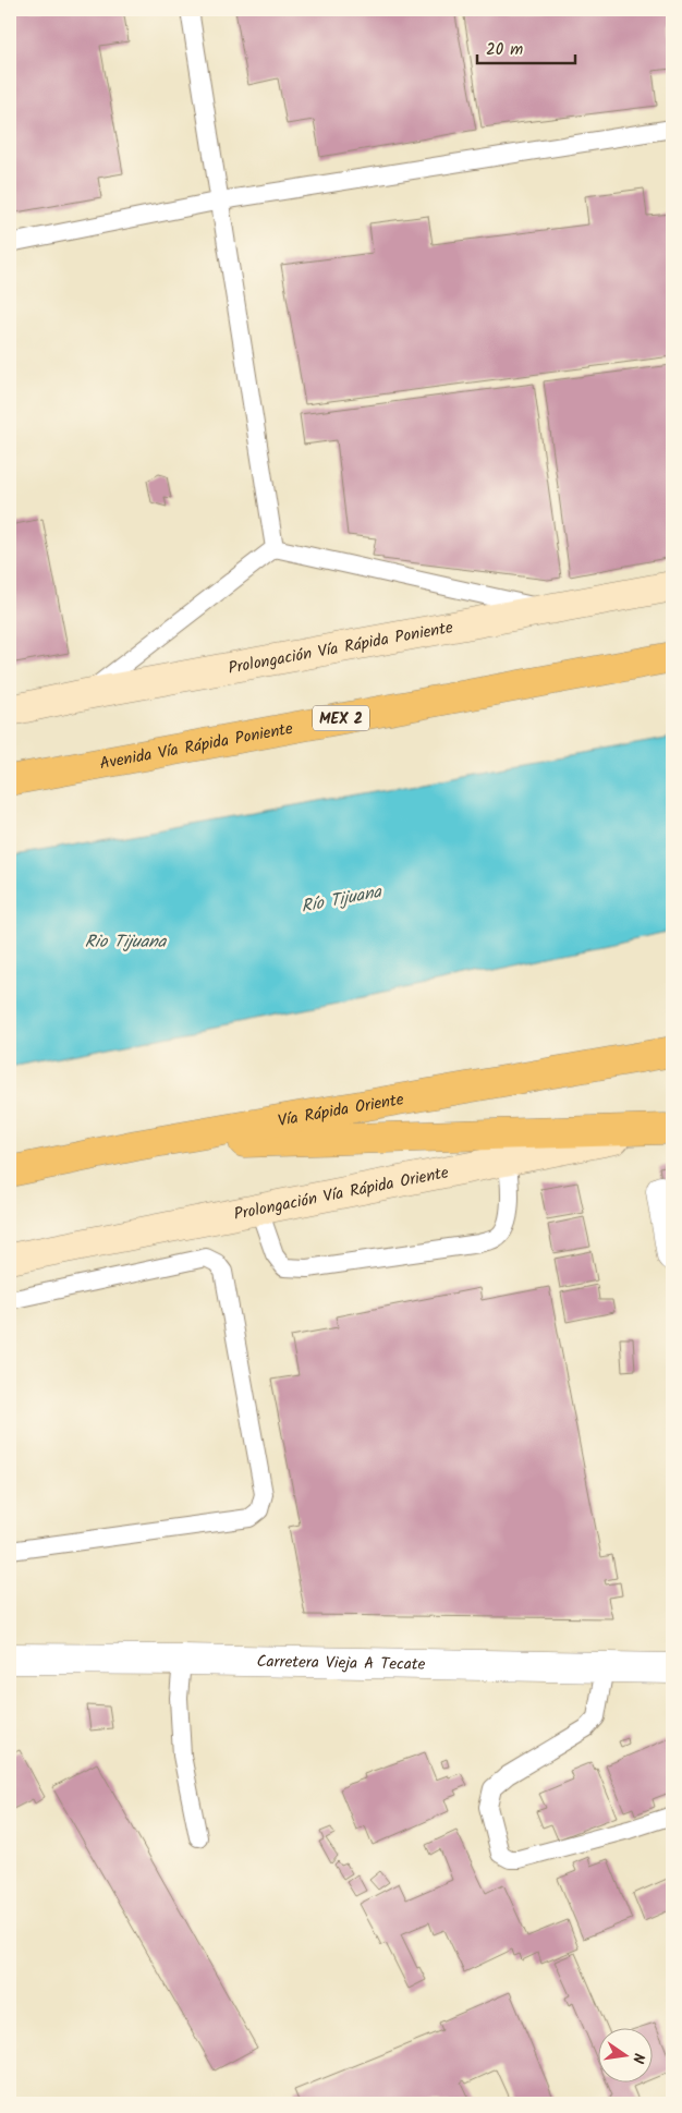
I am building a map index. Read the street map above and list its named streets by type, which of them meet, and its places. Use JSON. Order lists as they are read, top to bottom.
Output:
{
  "streets": {
    "highway": ["MEX 2", "Avenida Vía Rápida Poniente", "Vía Rápida Oriente"],
    "main road": ["Prolongación Vía Rápida Poniente", "Prolongación Vía Rápida Oriente"],
    "street": ["Carretera Vieja A Tecate"]
  },
  "water": ["Río Tijuana", "Rio Tijuana"],
  "scale_bar": "20 m",
  "north": "right"
}
